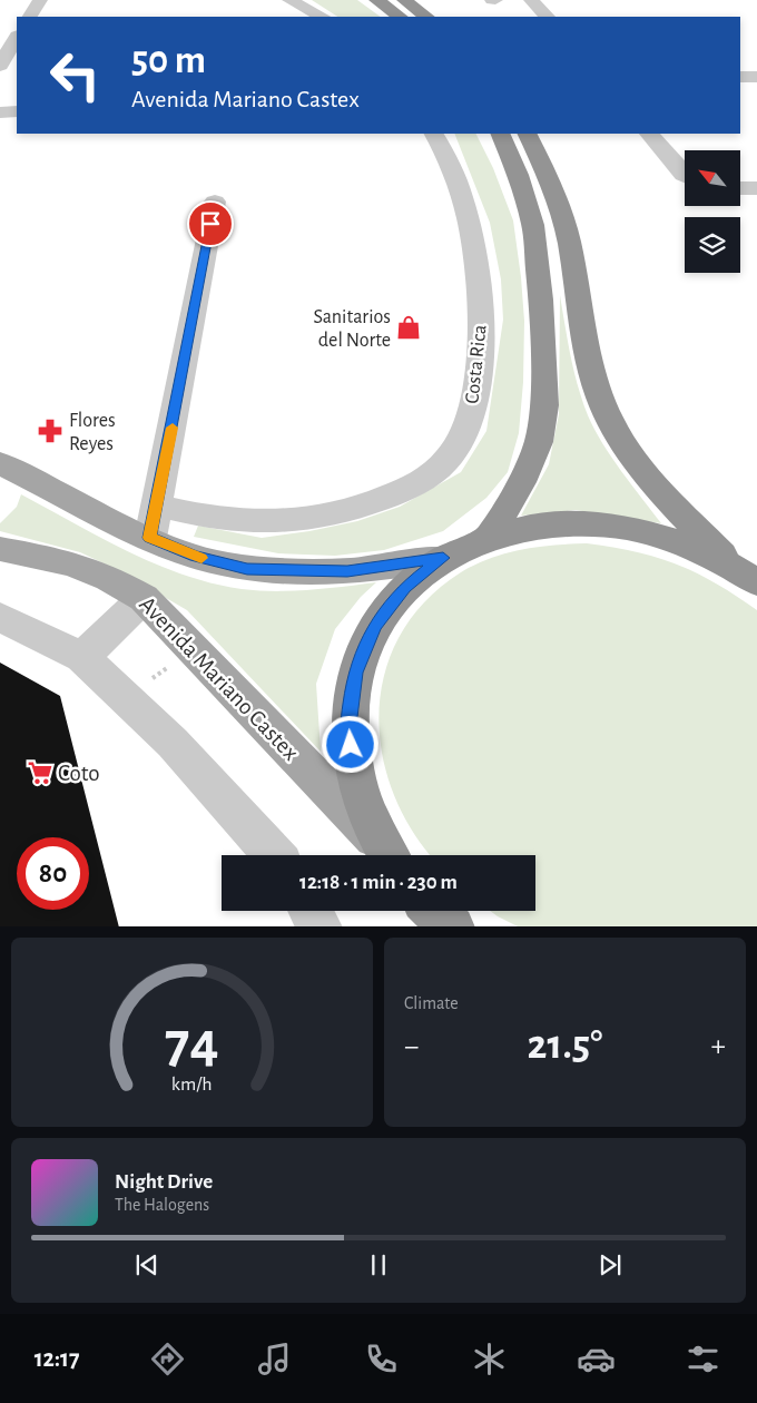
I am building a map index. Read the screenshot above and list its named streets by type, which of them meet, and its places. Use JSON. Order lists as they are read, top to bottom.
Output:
{
  "streets": {
    "main road": ["Avenida Mariano Castex"],
    "street": ["Costa Rica"]
  },
  "places": {
    "shop": ["Sanitarios del Norte"],
    "pharmacy": ["Flores Reyes"],
    "supermarket": ["Coto"]
  },
  "north": "top left",
  "page": {
    "turn": ["50 m", "Avenida Mariano Castex"],
    "limit": "80",
    "trip": "12:18 · 1 min · 230 m",
    "tile": "Climate",
    "heat": ["−", "21.5°", "+"],
    "song": ["Night Drive", "The Halogens"],
    "tabs": "12:17",
    "gauge": ["74", "km/h"]
  }
}
